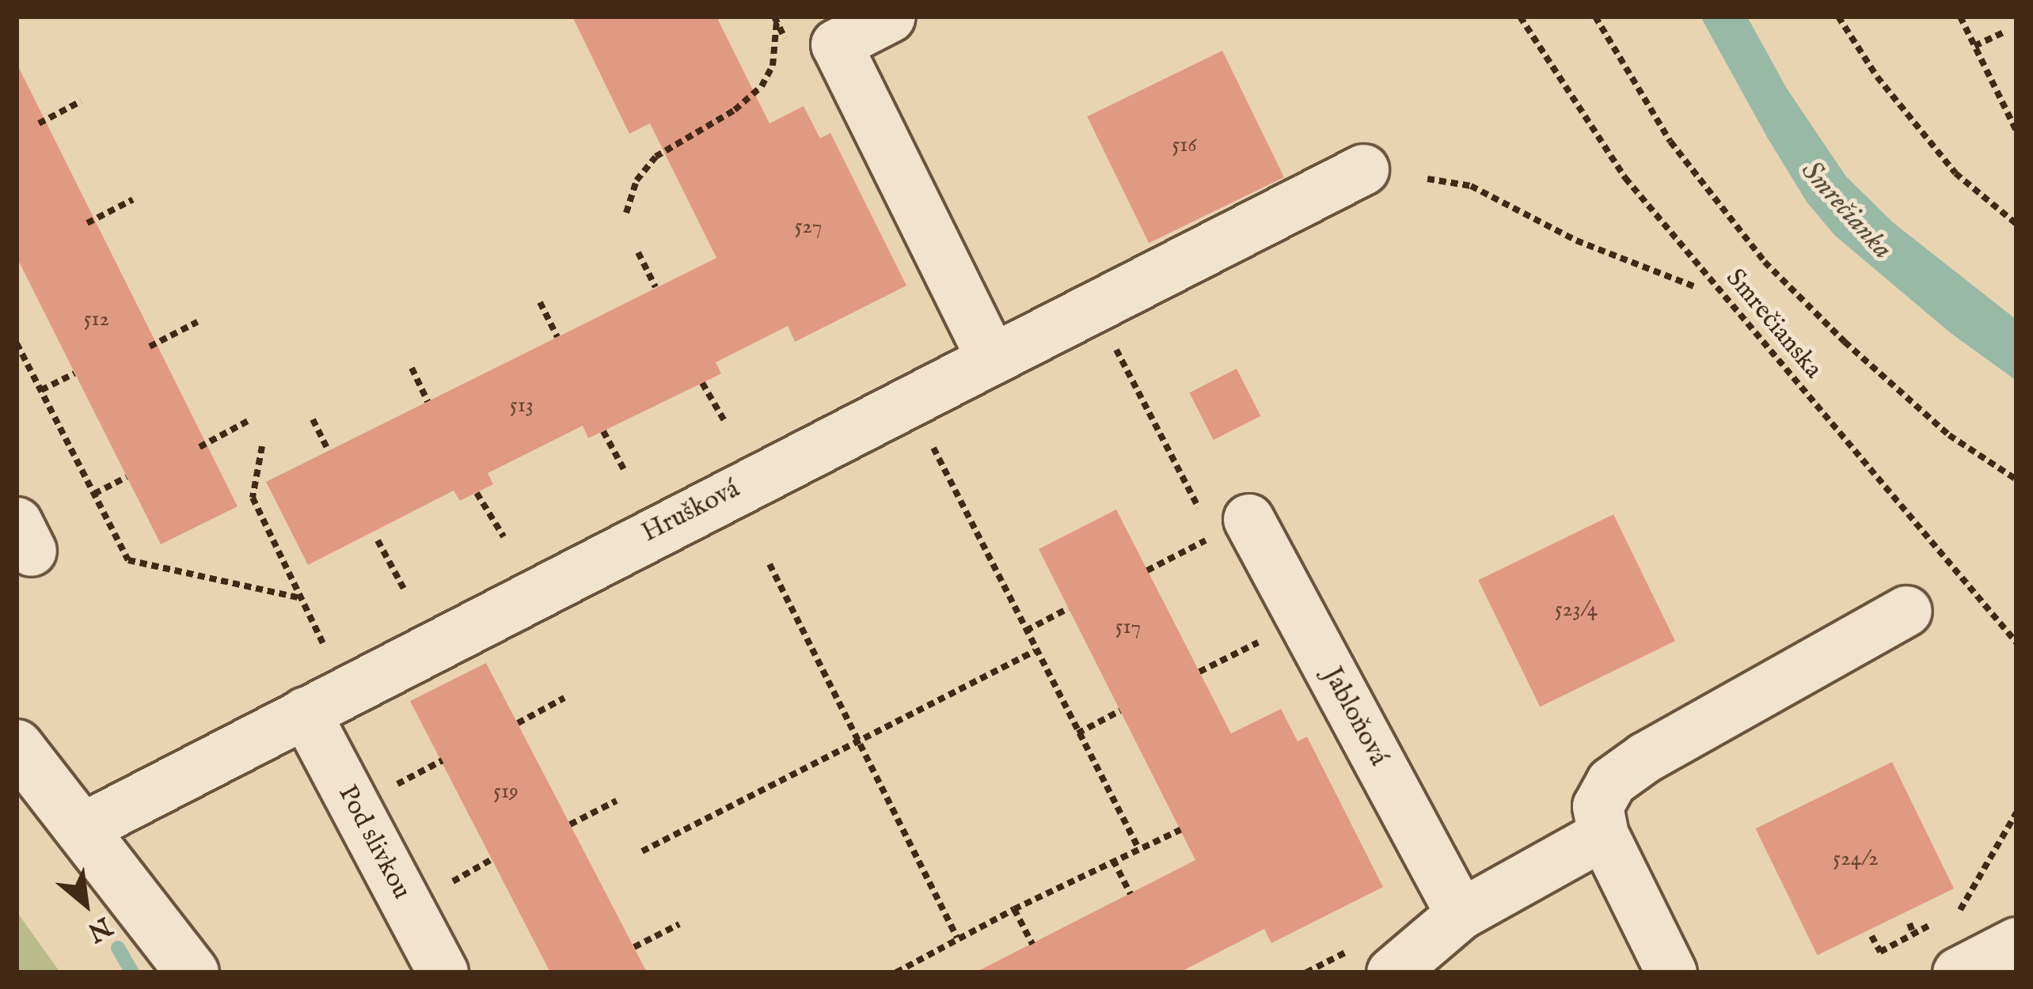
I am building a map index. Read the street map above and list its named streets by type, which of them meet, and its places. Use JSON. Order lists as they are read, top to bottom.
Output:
{
  "streets": {
    "street": ["Hrušková", "Jabloňová", "Pod slivkou"],
    "path": ["Smrečianska"]
  },
  "crossings": [
    ["Hrušková", "Pod slivkou"]
  ],
  "water": ["Smrečianka"],
  "house_numbers": [
    "516",
    "527",
    "512",
    "513",
    "523/4",
    "517",
    "519",
    "524/2"
  ],
  "north": "bottom right"
}
